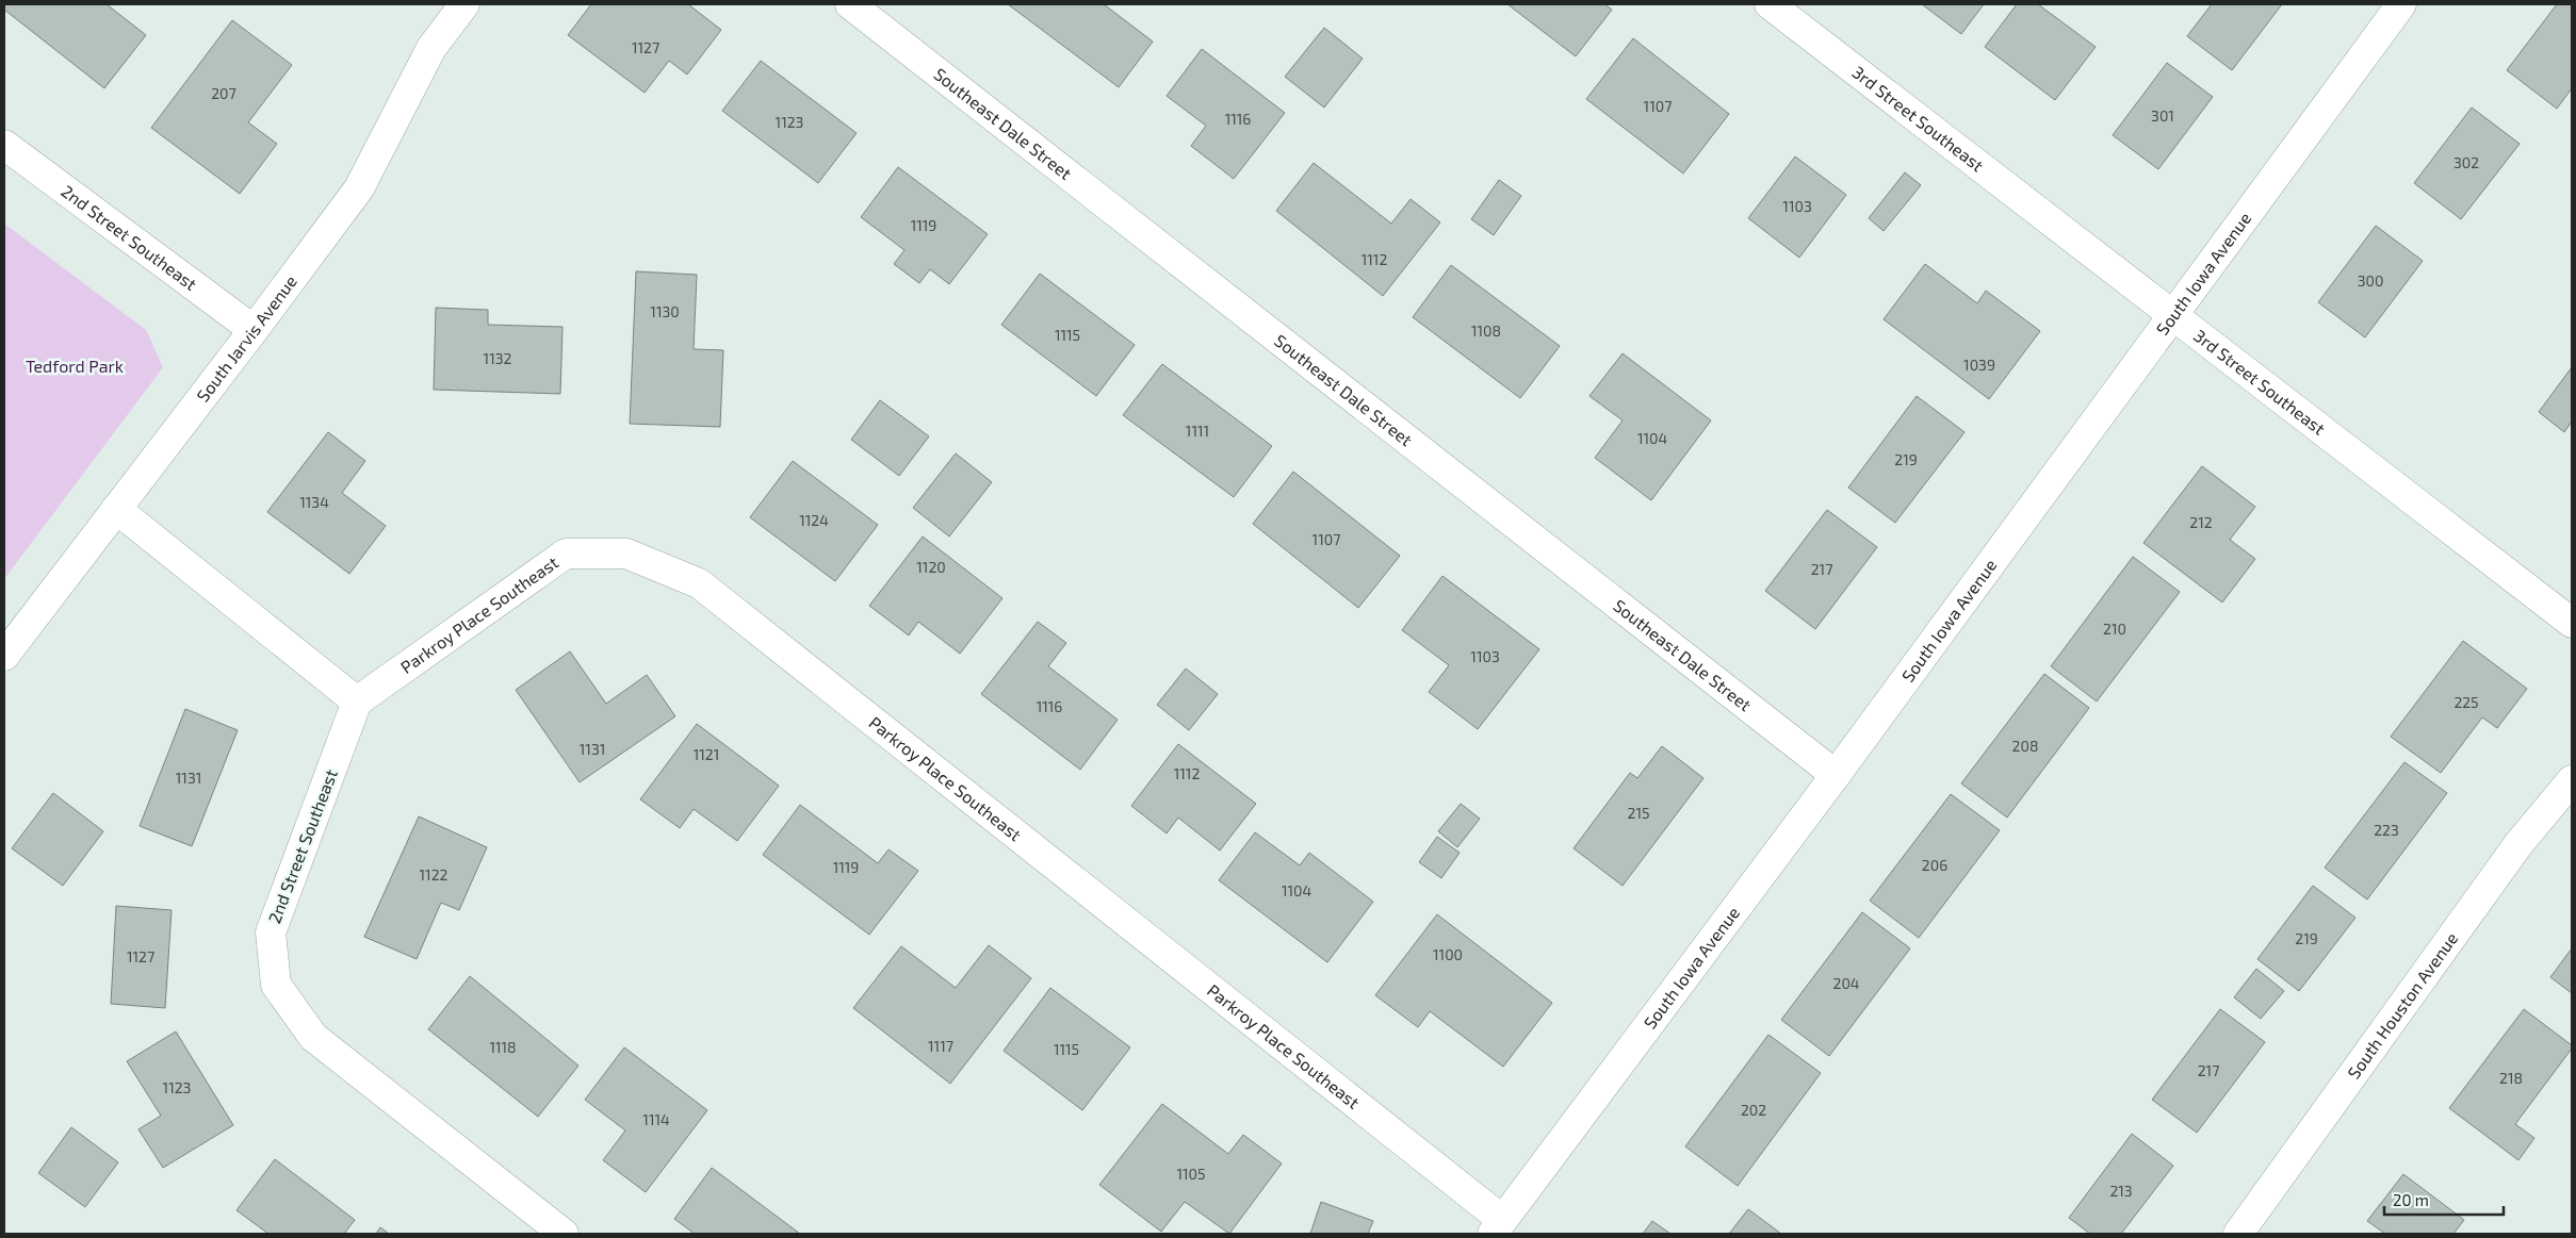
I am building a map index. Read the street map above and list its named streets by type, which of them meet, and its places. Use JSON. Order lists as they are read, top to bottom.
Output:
{
  "streets": {
    "street": [
      "3rd Street Southeast",
      "Southeast Dale Street",
      "2nd Street Southeast",
      "South Iowa Avenue",
      "South Jarvis Avenue",
      "Parkroy Place Southeast",
      "South Houston Avenue"
    ]
  },
  "crossings": [
    ["3rd Street Southeast", "South Iowa Avenue"],
    ["Southeast Dale Street", "South Iowa Avenue"],
    ["2nd Street Southeast", "South Jarvis Avenue"],
    ["2nd Street Southeast", "Parkroy Place Southeast"],
    ["South Iowa Avenue", "Parkroy Place Southeast"]
  ],
  "parks": ["Tedford Park"],
  "house_numbers": [
    "1127",
    "207",
    "1107",
    "301",
    "1116",
    "1123",
    "302",
    "1103",
    "1119",
    "1112",
    "300",
    "1130",
    "1108",
    "1115",
    "1132",
    "1039",
    "1111",
    "1104",
    "219",
    "1134",
    "1124",
    "212",
    "1107",
    "1120",
    "217",
    "210",
    "1103",
    "225",
    "1116",
    "208",
    "1131",
    "1121",
    "1112",
    "1131",
    "215",
    "223",
    "206",
    "1119",
    "1122",
    "1104",
    "219",
    "1100",
    "1127",
    "204",
    "1117",
    "1118",
    "1115",
    "217",
    "218",
    "1123",
    "202",
    "1114",
    "1105",
    "213"
  ],
  "scale_bar": "20 m"
}
